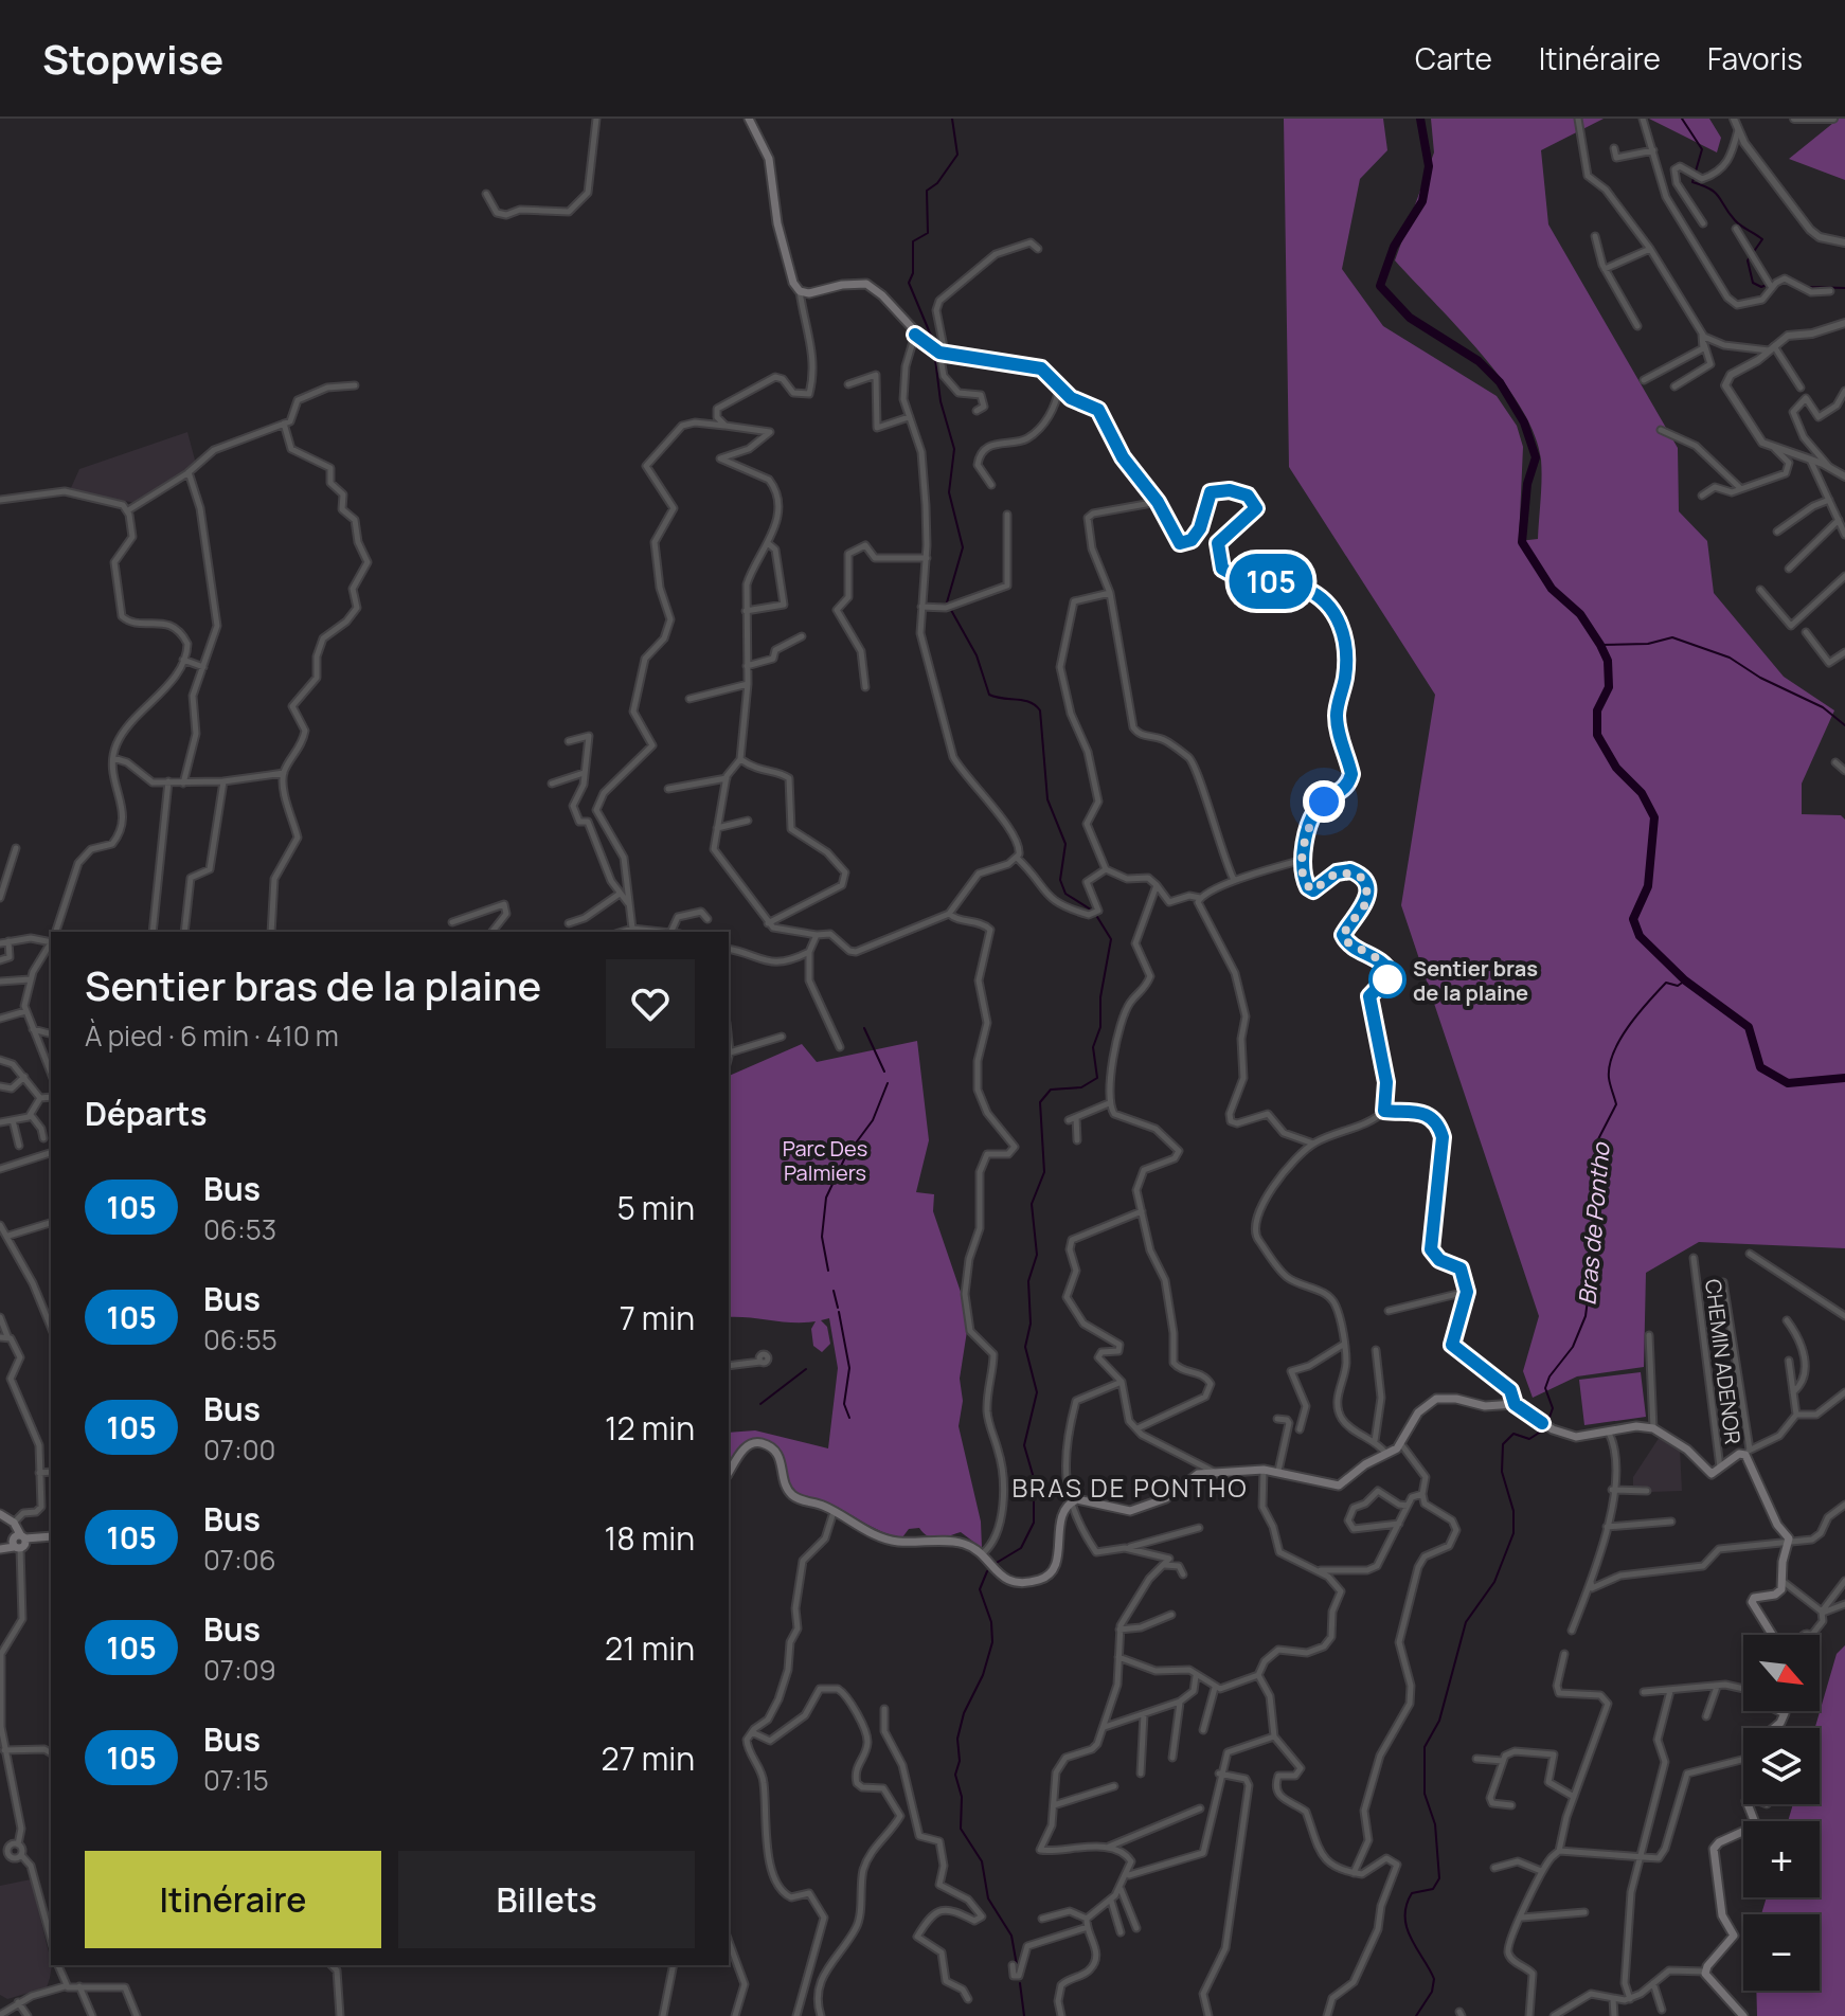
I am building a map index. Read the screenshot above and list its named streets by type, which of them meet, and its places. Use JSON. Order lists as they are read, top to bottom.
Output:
{
  "streets": {
    "street": ["CHEMIN ADENOR"]
  },
  "districts": ["BRAS DE PONTHO"],
  "water": ["Bras de Pontho"],
  "parks": ["Parc Des Palmiers"],
  "places": ["Sentier bras de la plaine"],
  "lines": ["bus line 105"],
  "north": "bottom right",
  "page": {
    "header": "Stopwise",
    "nav": ["Carte", "Itinéraire", "Favoris"],
    "on_map": "105",
    "heading": [
      ["Sentier bras de la plaine", "À pied · 6 min · 410 m"],
      "Départs"
    ],
    "list": [
      {
        "mark": "105",
        "name": "Bus",
        "note": "06:53",
        "value": "5 min"
      },
      {
        "mark": "105",
        "name": "Bus",
        "note": "06:55",
        "value": "7 min"
      },
      {
        "mark": "105",
        "name": "Bus",
        "note": "07:00",
        "value": "12 min"
      },
      {
        "mark": "105",
        "name": "Bus",
        "note": "07:06",
        "value": "18 min"
      },
      {
        "mark": "105",
        "name": "Bus",
        "note": "07:09",
        "value": "21 min"
      },
      {
        "mark": "105",
        "name": "Bus",
        "note": "07:15",
        "value": "27 min"
      }
    ],
    "map_buttons": ["+", "−"],
    "buttons": ["Itinéraire", "Billets"]
  }
}
